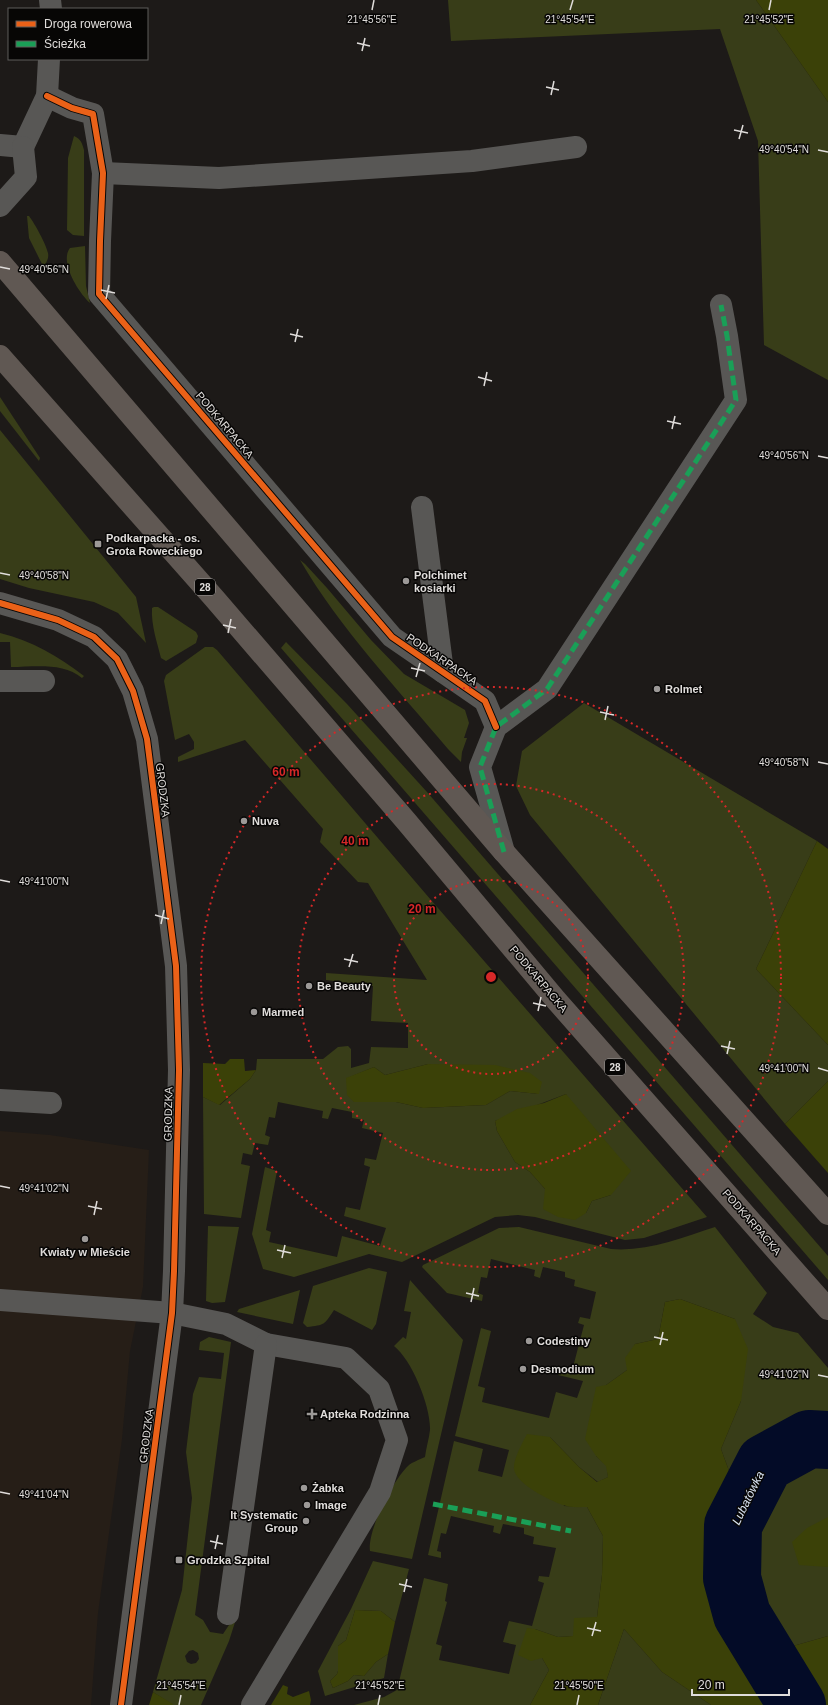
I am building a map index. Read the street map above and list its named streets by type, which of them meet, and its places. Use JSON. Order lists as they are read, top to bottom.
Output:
{
  "streets": {
    "main road": ["PODKARPACKA", "28"],
    "street": ["GRODZKA"]
  },
  "water": ["Lubatówka"],
  "places": {
    "transit": ["Podkarpacka - os. Grota Roweckiego", "Grodzka Szpital"],
    "other": [
      "Polchimet kosiarki",
      "Rolmet",
      "Nuva",
      "Be Beauty",
      "Marmed",
      "Kwiaty w Mieście",
      "Codestiny",
      "Desmodium",
      "Żabka",
      "Image",
      "It Systematic Group"
    ],
    "health": ["Apteka Rodzinna"]
  },
  "legend": ["Droga rowerowa", "Ścieżka"],
  "scale_bar": "20 m",
  "coordinates": [
    "21°45'56\"E",
    "21°45'54\"E",
    "21°45'52\"E",
    "49°40'54\"N",
    "49°40'56\"N",
    "49°40'58\"N",
    "49°41'00\"N",
    "49°41'02\"N",
    "49°41'04\"N",
    "21°45'50\"E"
  ],
  "rings": ["60 m", "40 m", "20 m"]
}
